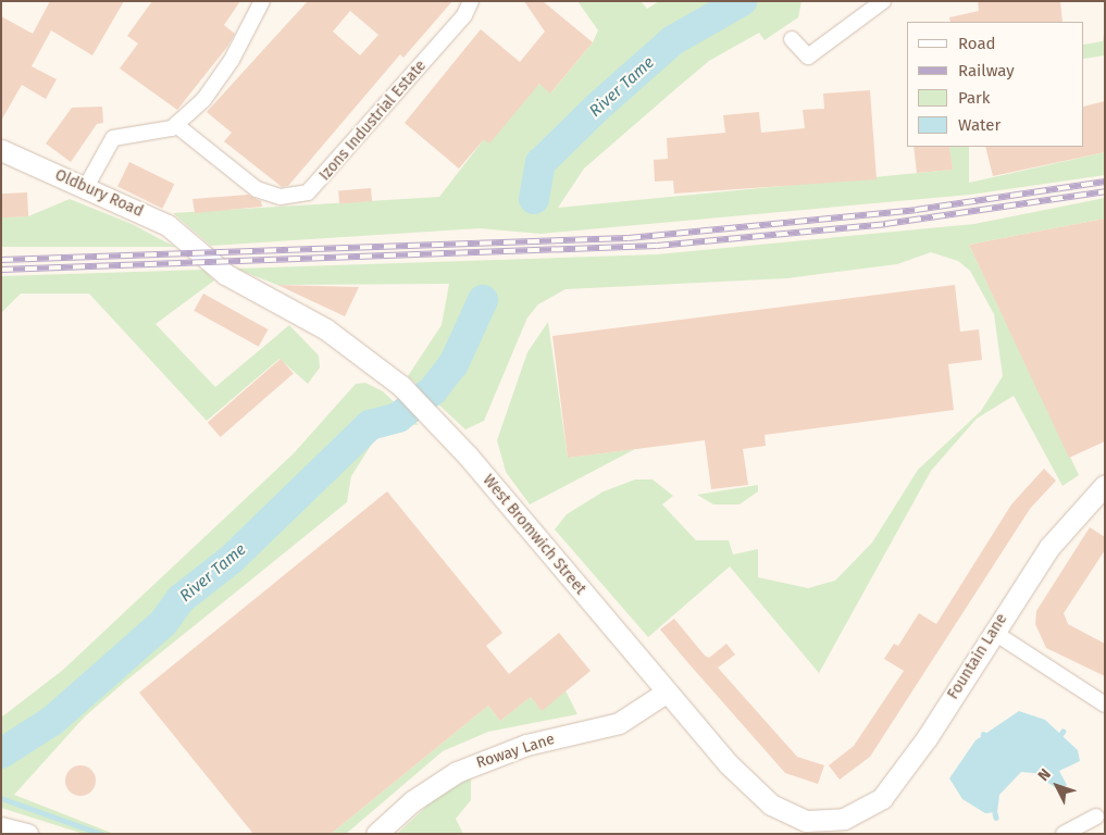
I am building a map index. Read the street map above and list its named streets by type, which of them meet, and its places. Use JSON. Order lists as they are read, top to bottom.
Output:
{
  "streets": {
    "main road": [
      "Oldbury Road",
      "West Bromwich Street",
      "Fountain Lane",
      "Roway Lane"
    ],
    "street": ["Izons Industrial Estate"]
  },
  "crossings": [
    ["Oldbury Road", "West Bromwich Street"],
    ["West Bromwich Street", "Fountain Lane"],
    ["West Bromwich Street", "Roway Lane"]
  ],
  "water": ["River Tame"],
  "legend": [
    "Road",
    "Railway",
    "Park",
    "Water"
  ],
  "north": "top left"
}
